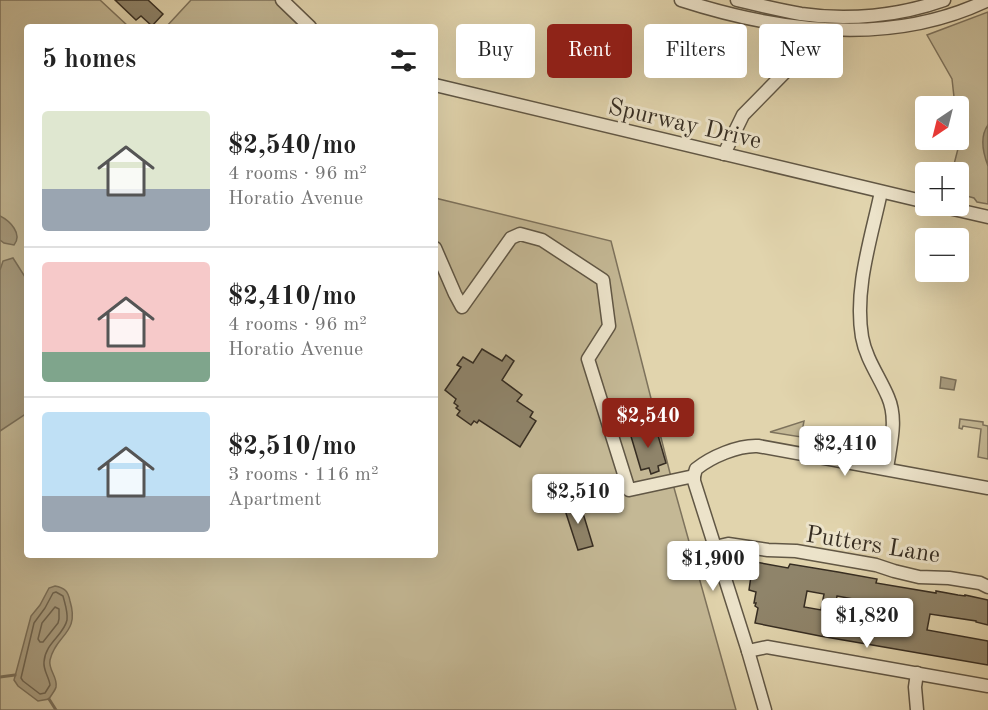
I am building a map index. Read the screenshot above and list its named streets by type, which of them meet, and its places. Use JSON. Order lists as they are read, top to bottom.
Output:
{
  "streets": {
    "street": ["Spurway Drive", "Putters Lane"]
  },
  "north": "bottom left",
  "page": {
    "chip": [
      "Buy",
      "Rent",
      "Filters",
      "New"
    ],
    "heading": "5 homes",
    "map_buttons": ["+", "−"],
    "list": [
      {
        "name": "$2,540/mo",
        "note": "4 rooms · 96 m² · Horatio Avenue"
      },
      {
        "name": "$2,410/mo",
        "note": "4 rooms · 96 m² · Horatio Avenue"
      },
      {
        "name": "$2,510/mo",
        "note": "3 rooms · 116 m² · Apartment"
      }
    ],
    "price": [
      "$2,540",
      "$2,410",
      "$2,510",
      "$1,900",
      "$1,820"
    ]
  }
}
